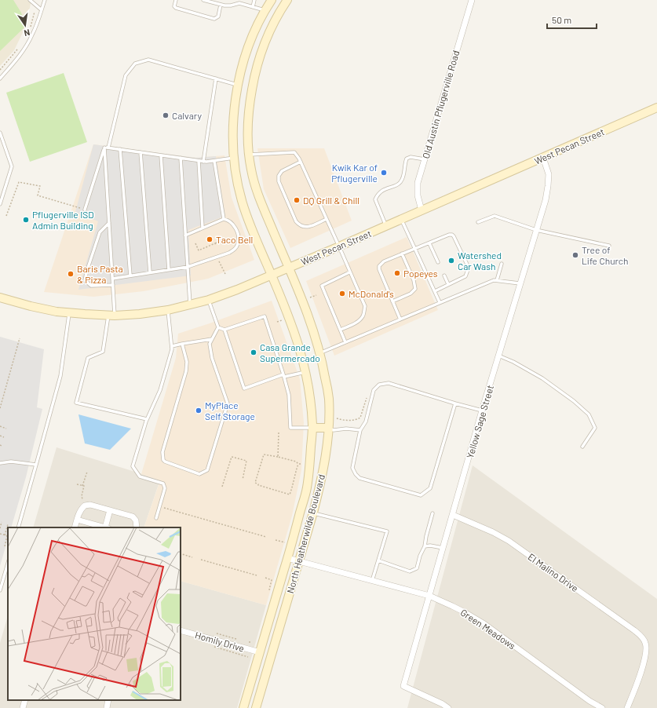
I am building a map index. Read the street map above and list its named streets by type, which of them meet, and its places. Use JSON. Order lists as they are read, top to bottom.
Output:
{
  "streets": {
    "main road": ["West Pecan Street", "North Heatherwilde Boulevard"],
    "street": [
      "Old Austin Pflugerville Road",
      "Yellow Sage Street",
      "El Malino Drive",
      "Green Meadows",
      "Homily Drive"
    ]
  },
  "crossings": [
    ["Old Austin Pflugerville Road", "West Pecan Street"],
    ["West Pecan Street", "Yellow Sage Street"],
    ["West Pecan Street", "North Heatherwilde Boulevard"],
    ["Yellow Sage Street", "El Malino Drive"],
    ["Yellow Sage Street", "Green Meadows"],
    ["North Heatherwilde Boulevard", "Green Meadows"],
    ["North Heatherwilde Boulevard", "Homily Drive"]
  ],
  "places": [
    "Calvary",
    "Kwik Kar of Pflugerville",
    "DQ Grill & Chill",
    "Pflugerville ISD Admin Building",
    "Taco Bell",
    "Tree of Life Church",
    "Watershed Car Wash",
    "Popeyes",
    "Baris Pasta & Pizza",
    "McDonald's",
    "Casa Grande Supermercado",
    "MyPlace Self Storage"
  ],
  "scale_bar": "50 m",
  "north": "bottom"
}
